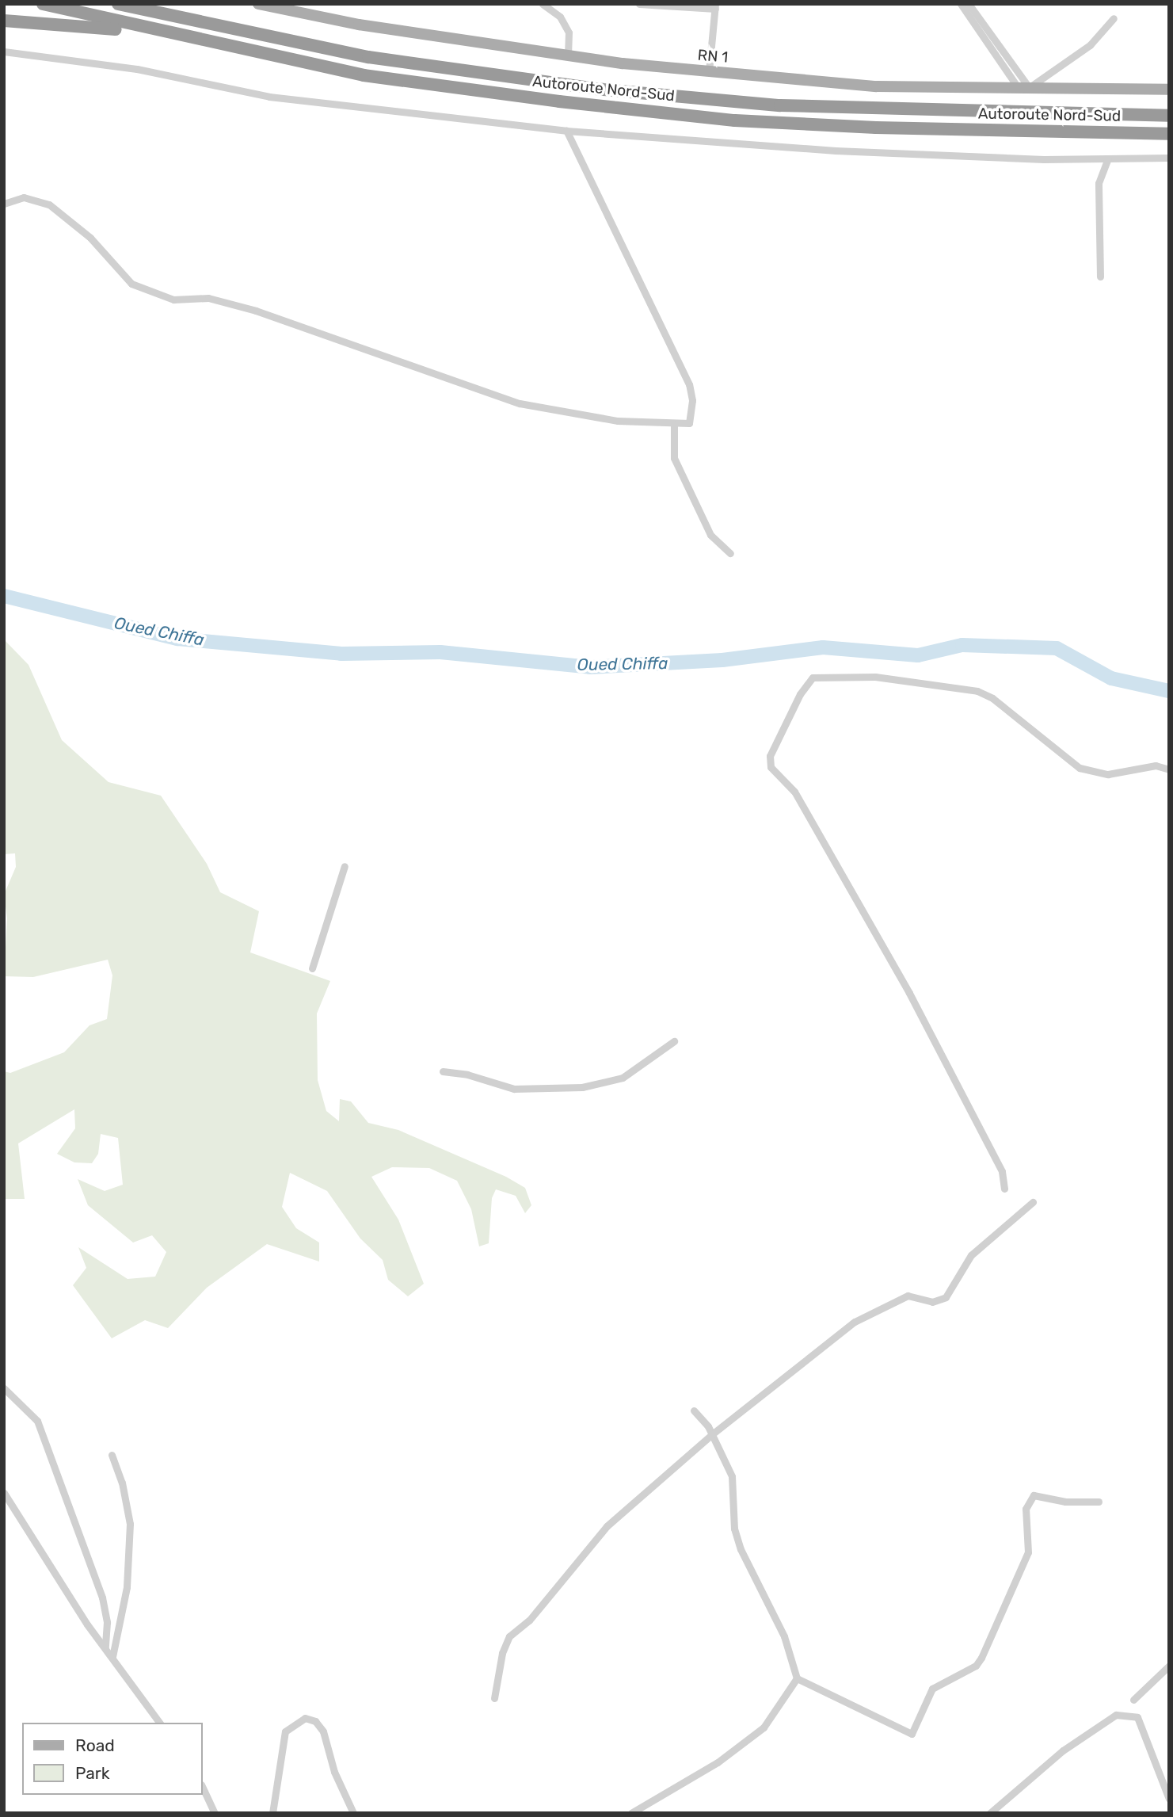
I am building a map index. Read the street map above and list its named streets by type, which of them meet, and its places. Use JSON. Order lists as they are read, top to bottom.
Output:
{
  "streets": {
    "highway": ["Autoroute Nord-Sud"],
    "main road": ["RN 1"]
  },
  "water": ["Oued Chiffa"],
  "legend": ["Road", "Park"]
}
